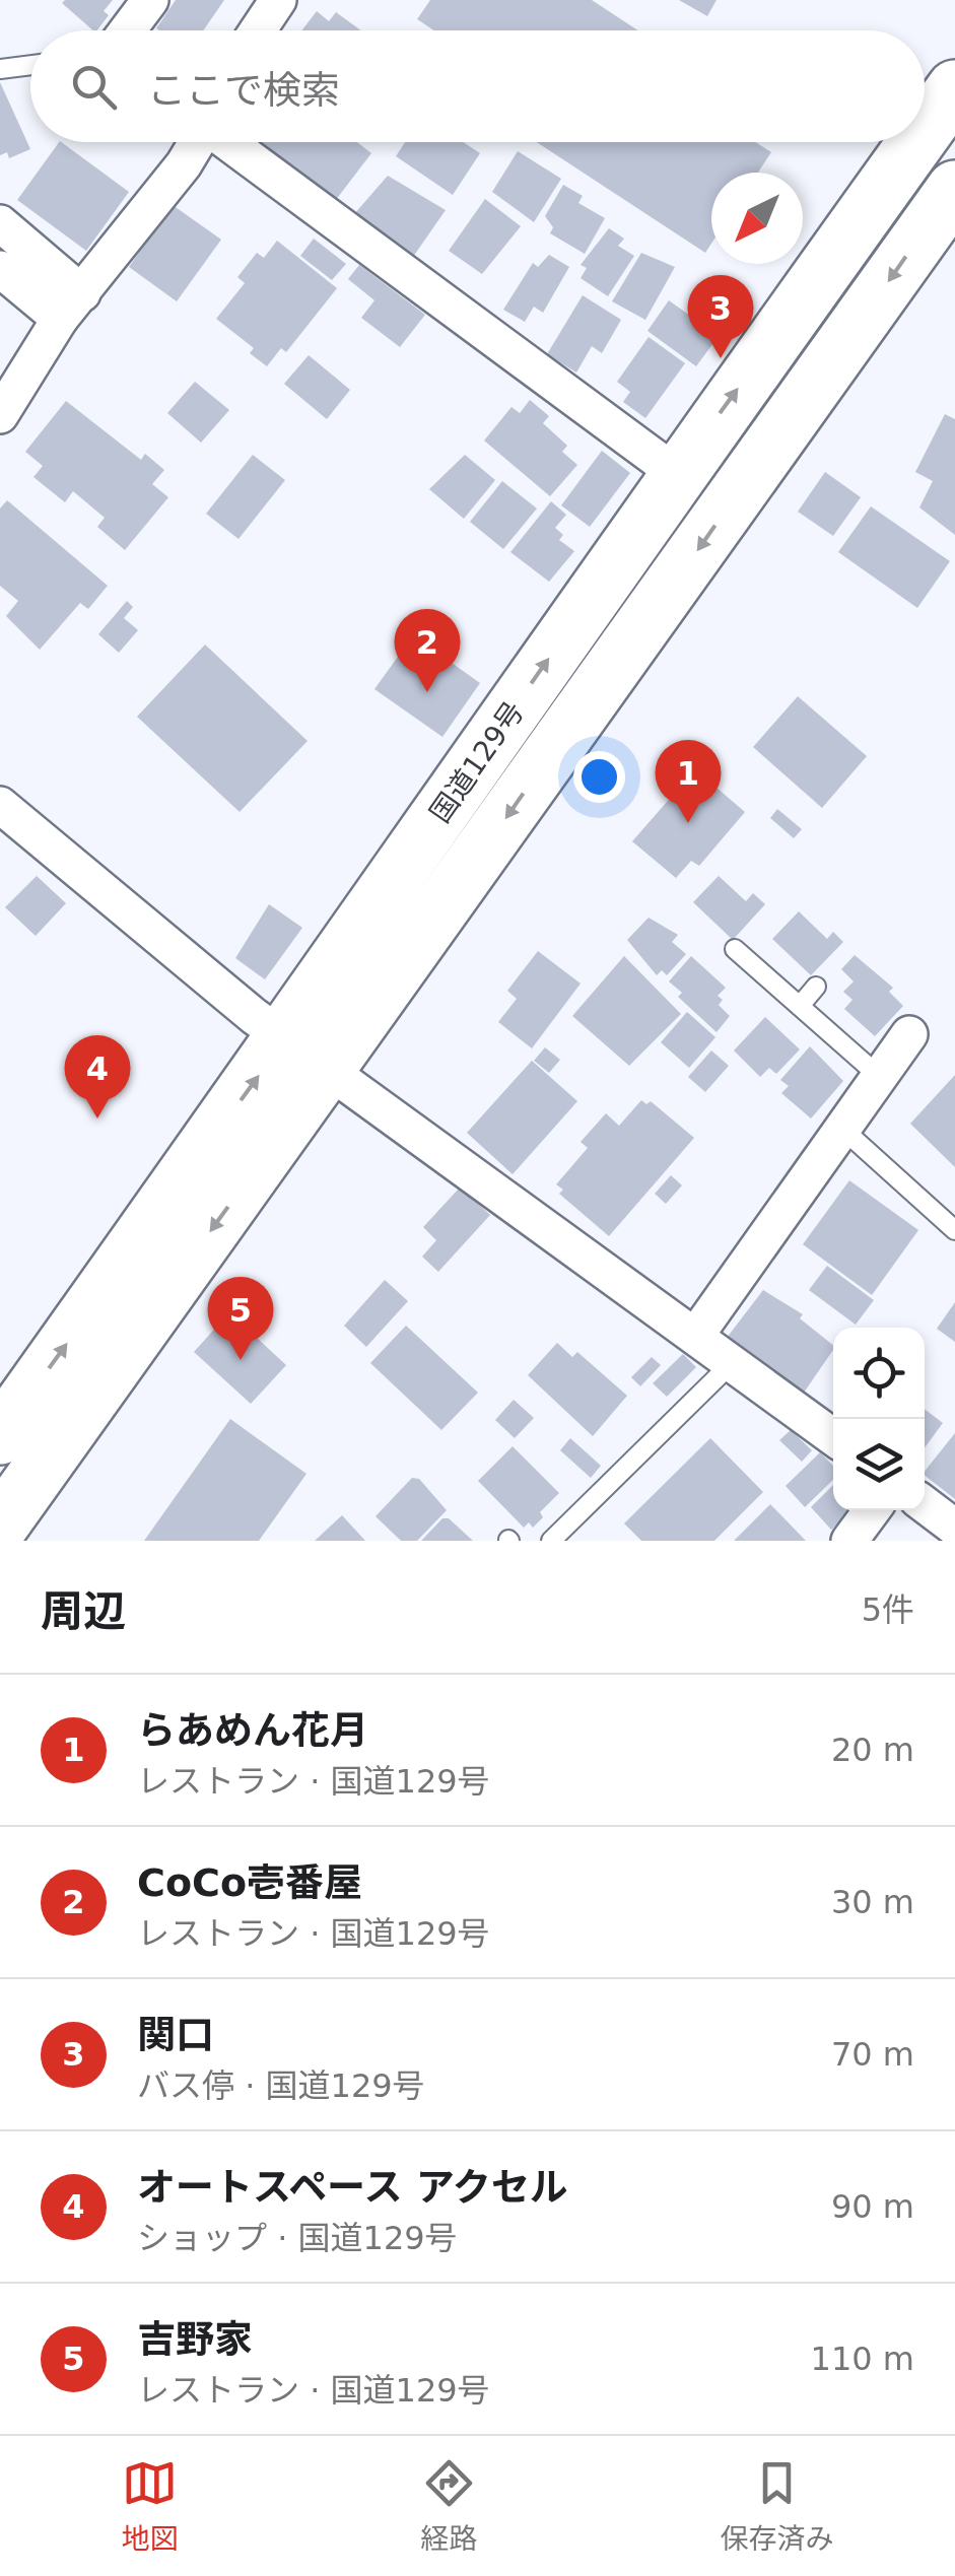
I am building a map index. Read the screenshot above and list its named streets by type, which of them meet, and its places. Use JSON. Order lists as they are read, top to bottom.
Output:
{
  "streets": {
    "highway": ["国道129号"]
  },
  "north": "bottom left",
  "page": {
    "search": "ここで検索",
    "pins": [
      "3",
      "2",
      "1",
      "4",
      "5"
    ],
    "heading": ["周辺", "5件"],
    "list": [
      {
        "mark": "1",
        "name": "らあめん花月",
        "note": "レストラン · 国道129号",
        "value": "20 m"
      },
      {
        "mark": "2",
        "name": "CoCo壱番屋",
        "note": "レストラン · 国道129号",
        "value": "30 m"
      },
      {
        "mark": "3",
        "name": "関口",
        "note": "バス停 · 国道129号",
        "value": "70 m"
      },
      {
        "mark": "4",
        "name": "オートスペース アクセル",
        "note": "ショップ · 国道129号",
        "value": "90 m"
      },
      {
        "mark": "5",
        "name": "吉野家",
        "note": "レストラン · 国道129号",
        "value": "110 m"
      }
    ],
    "nav": ["地図", "経路", "保存済み"]
  }
}
